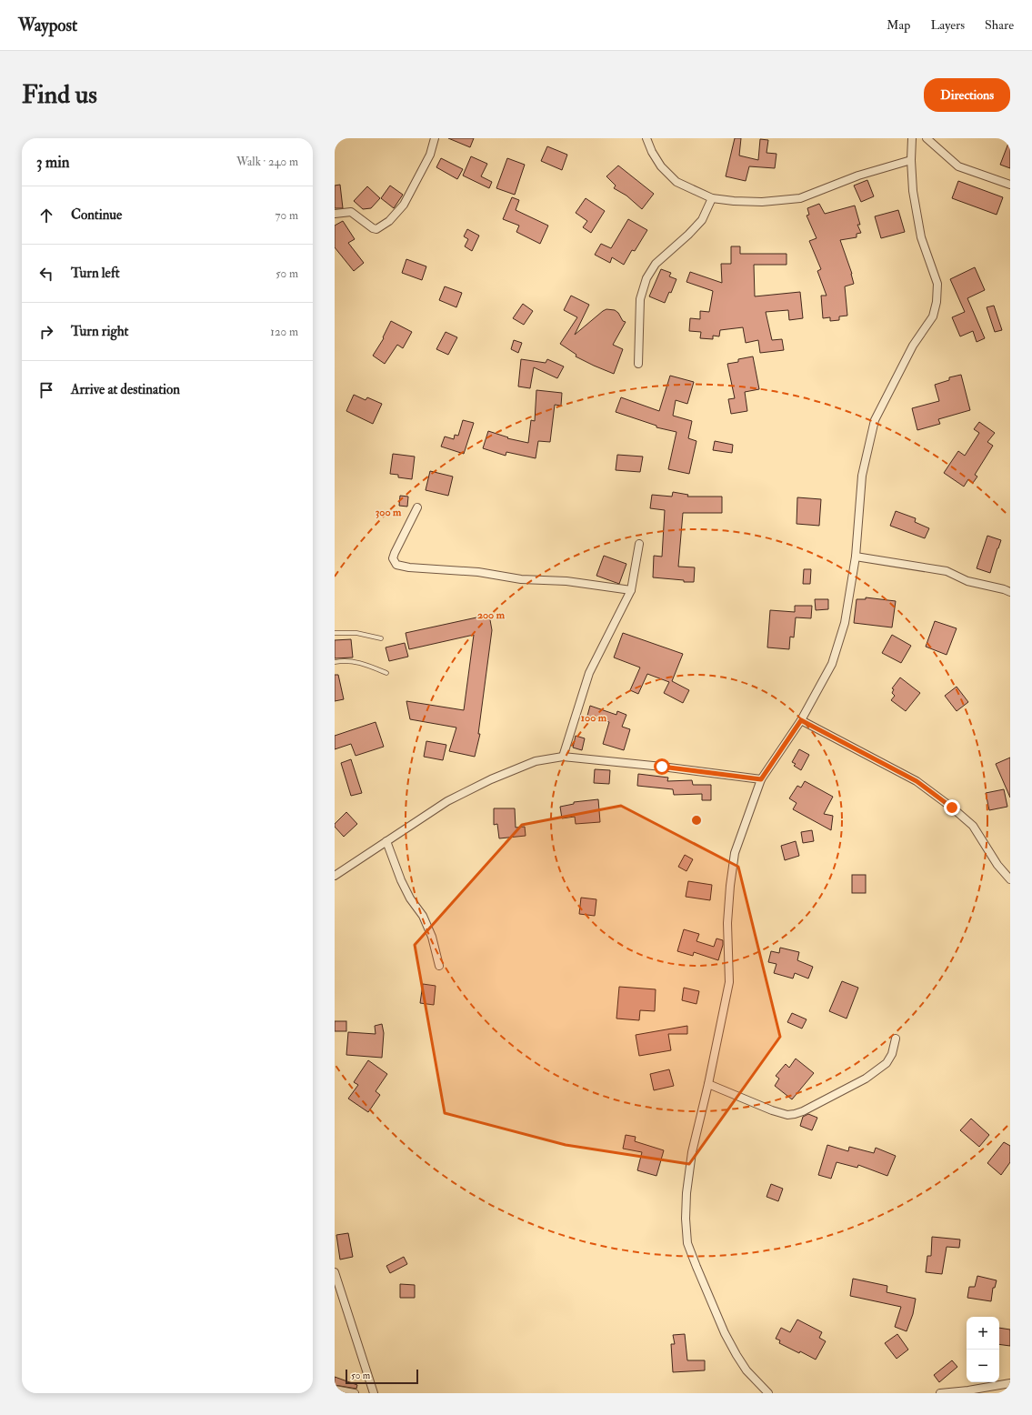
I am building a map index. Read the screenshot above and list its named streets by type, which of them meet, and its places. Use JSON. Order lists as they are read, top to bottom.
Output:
{
  "scale_bar": "50 m",
  "page": {
    "header": "Waypost",
    "nav": ["Map", "Layers", "Share"],
    "buttons": "Directions",
    "title": "Find us",
    "heading": ["3 min", "Walk · 240 m"],
    "list": [
      ["Continue", "70 m"],
      ["Turn left", "50 m"],
      ["Turn right", "120 m"],
      "Arrive at destination"
    ],
    "map_buttons": ["+", "−"],
    "scale": "50 m"
  },
  "rings": ["300 m", "200 m", "100 m"]
}
